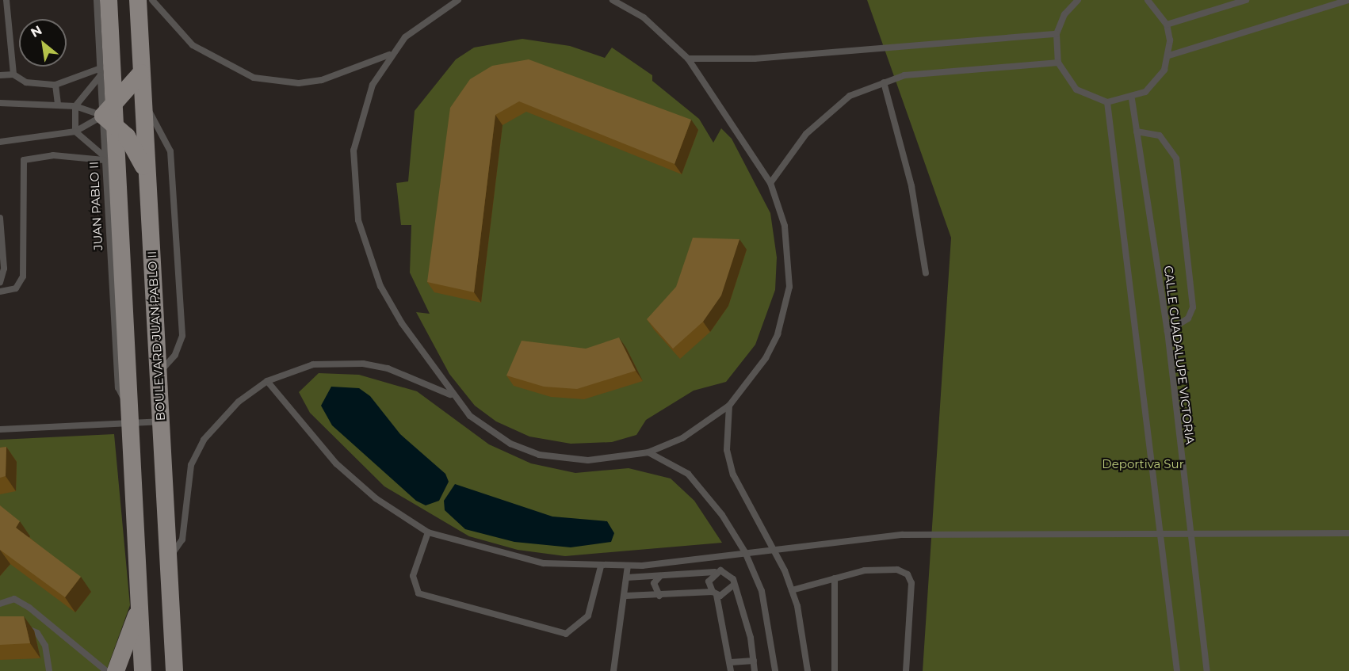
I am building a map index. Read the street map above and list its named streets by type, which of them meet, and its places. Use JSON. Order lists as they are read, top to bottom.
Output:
{
  "streets": {
    "main road": ["BOULEVARD JUAN PABLO II"],
    "lane": ["JUAN PABLO II", "CALLE GUADALUPE VICTORIA"]
  },
  "parks": ["Deportiva Sur"],
  "north": "top left"
}
